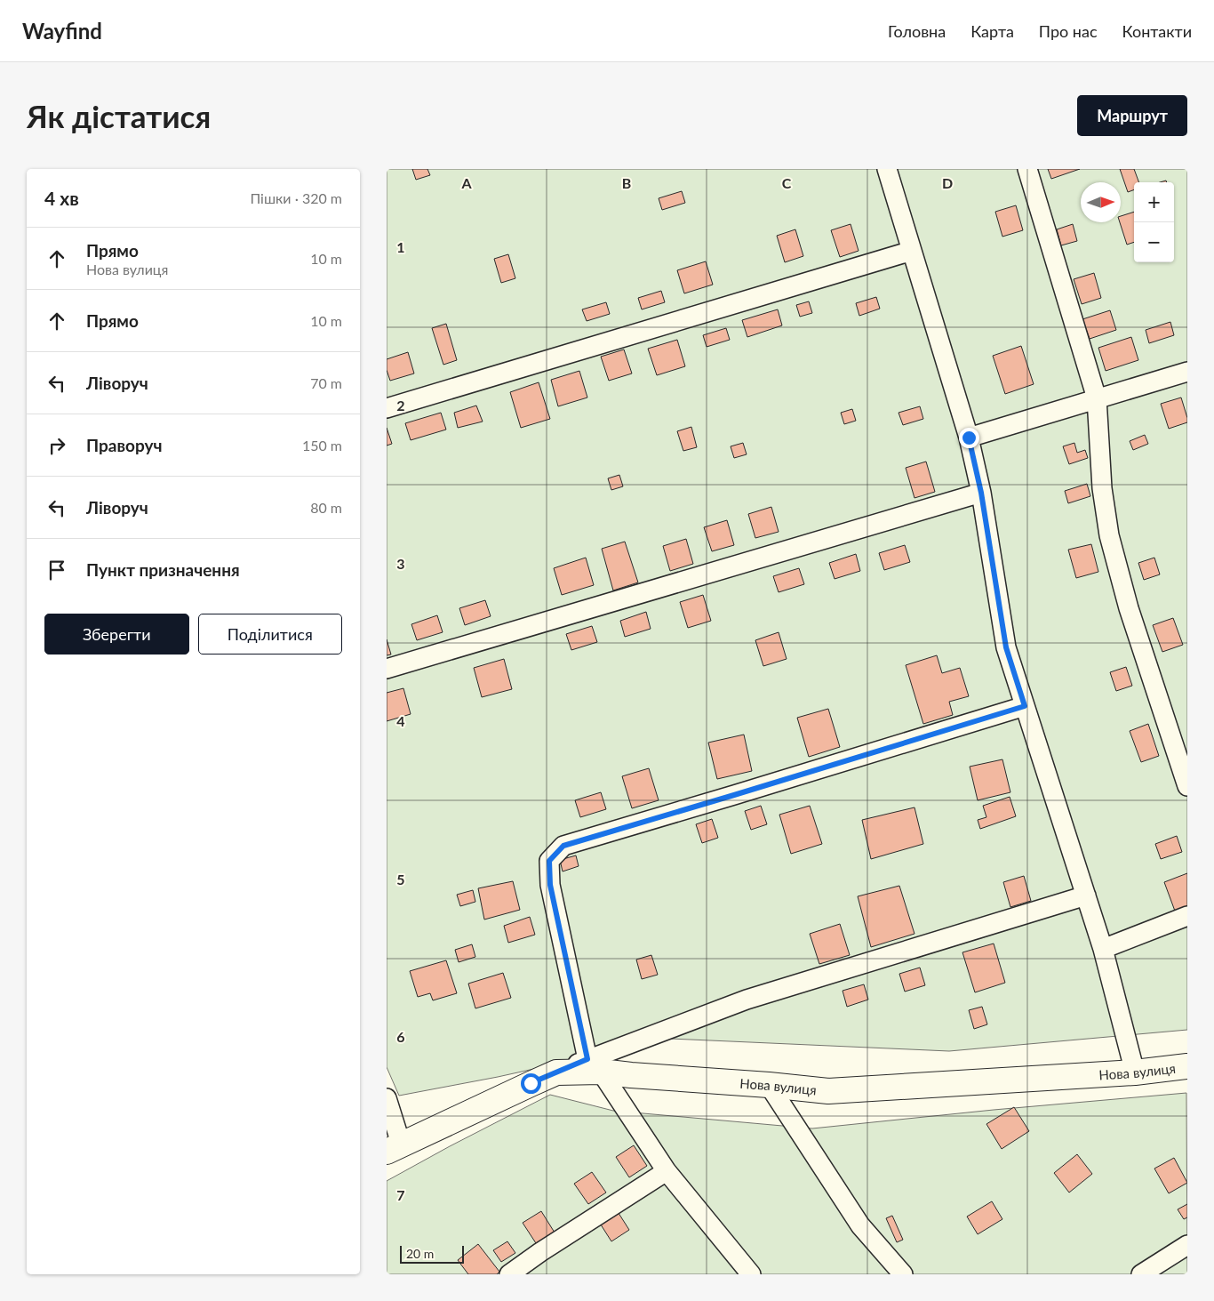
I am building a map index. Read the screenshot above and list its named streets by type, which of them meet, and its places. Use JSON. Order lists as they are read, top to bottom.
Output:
{
  "streets": {
    "street": ["Нова вулиця"]
  },
  "scale_bar": "20 m",
  "north": "right",
  "page": {
    "header": "Wayfind",
    "nav": [
      "Головна",
      "Карта",
      "Про нас",
      "Контакти"
    ],
    "buttons": [
      "Маршрут",
      ["Зберегти", "Поділитися"]
    ],
    "title": "Як дістатися",
    "heading": ["4 хв", "Пішки · 320 m"],
    "map_buttons": ["+", "−"],
    "list": [
      ["Прямо", "Нова вулиця", "10 m"],
      ["Прямо", "10 m"],
      ["Ліворуч", "70 m"],
      ["Праворуч", "150 m"],
      ["Ліворуч", "80 m"],
      "Пункт призначення"
    ],
    "scale": "20 m"
  },
  "grid": {
    "columns": [
      "A",
      "B",
      "C",
      "D"
    ],
    "rows": [
      "1",
      "2",
      "3",
      "4",
      "5",
      "6",
      "7"
    ]
  }
}
